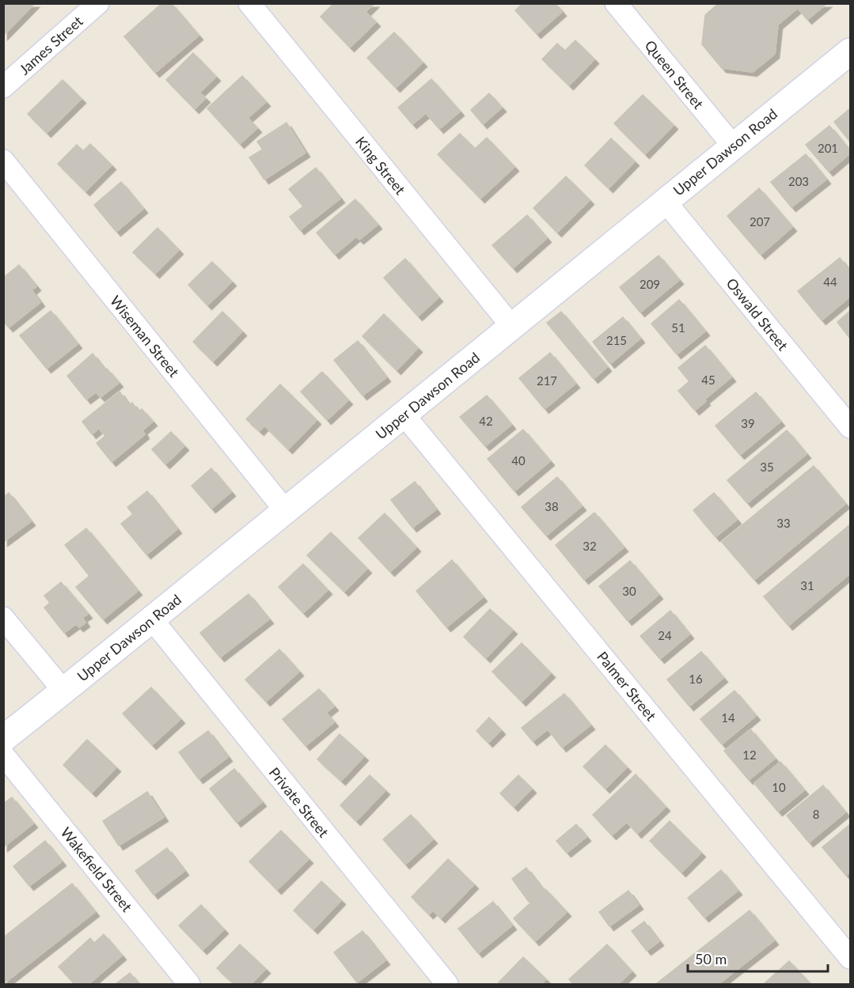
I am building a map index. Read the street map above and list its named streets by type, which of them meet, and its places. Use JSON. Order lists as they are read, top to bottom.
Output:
{
  "streets": {
    "street": [
      "James Street",
      "Queen Street",
      "Upper Dawson Road",
      "King Street",
      "Oswald Street",
      "Wiseman Street",
      "Palmer Street",
      "Private Street",
      "Wakefield Street"
    ]
  },
  "crossings": [
    ["Queen Street", "Upper Dawson Road"],
    ["Upper Dawson Road", "King Street"],
    ["Upper Dawson Road", "Oswald Street"],
    ["Upper Dawson Road", "Wiseman Street"],
    ["Upper Dawson Road", "Palmer Street"],
    ["Upper Dawson Road", "Private Street"]
  ],
  "house_numbers": [
    "201",
    "203",
    "207",
    "44",
    "209",
    "51",
    "215",
    "45",
    "217",
    "42",
    "39",
    "40",
    "35",
    "38",
    "33",
    "32",
    "31",
    "30",
    "24",
    "16",
    "14",
    "12",
    "10",
    "8"
  ],
  "scale_bar": "50 m"
}
